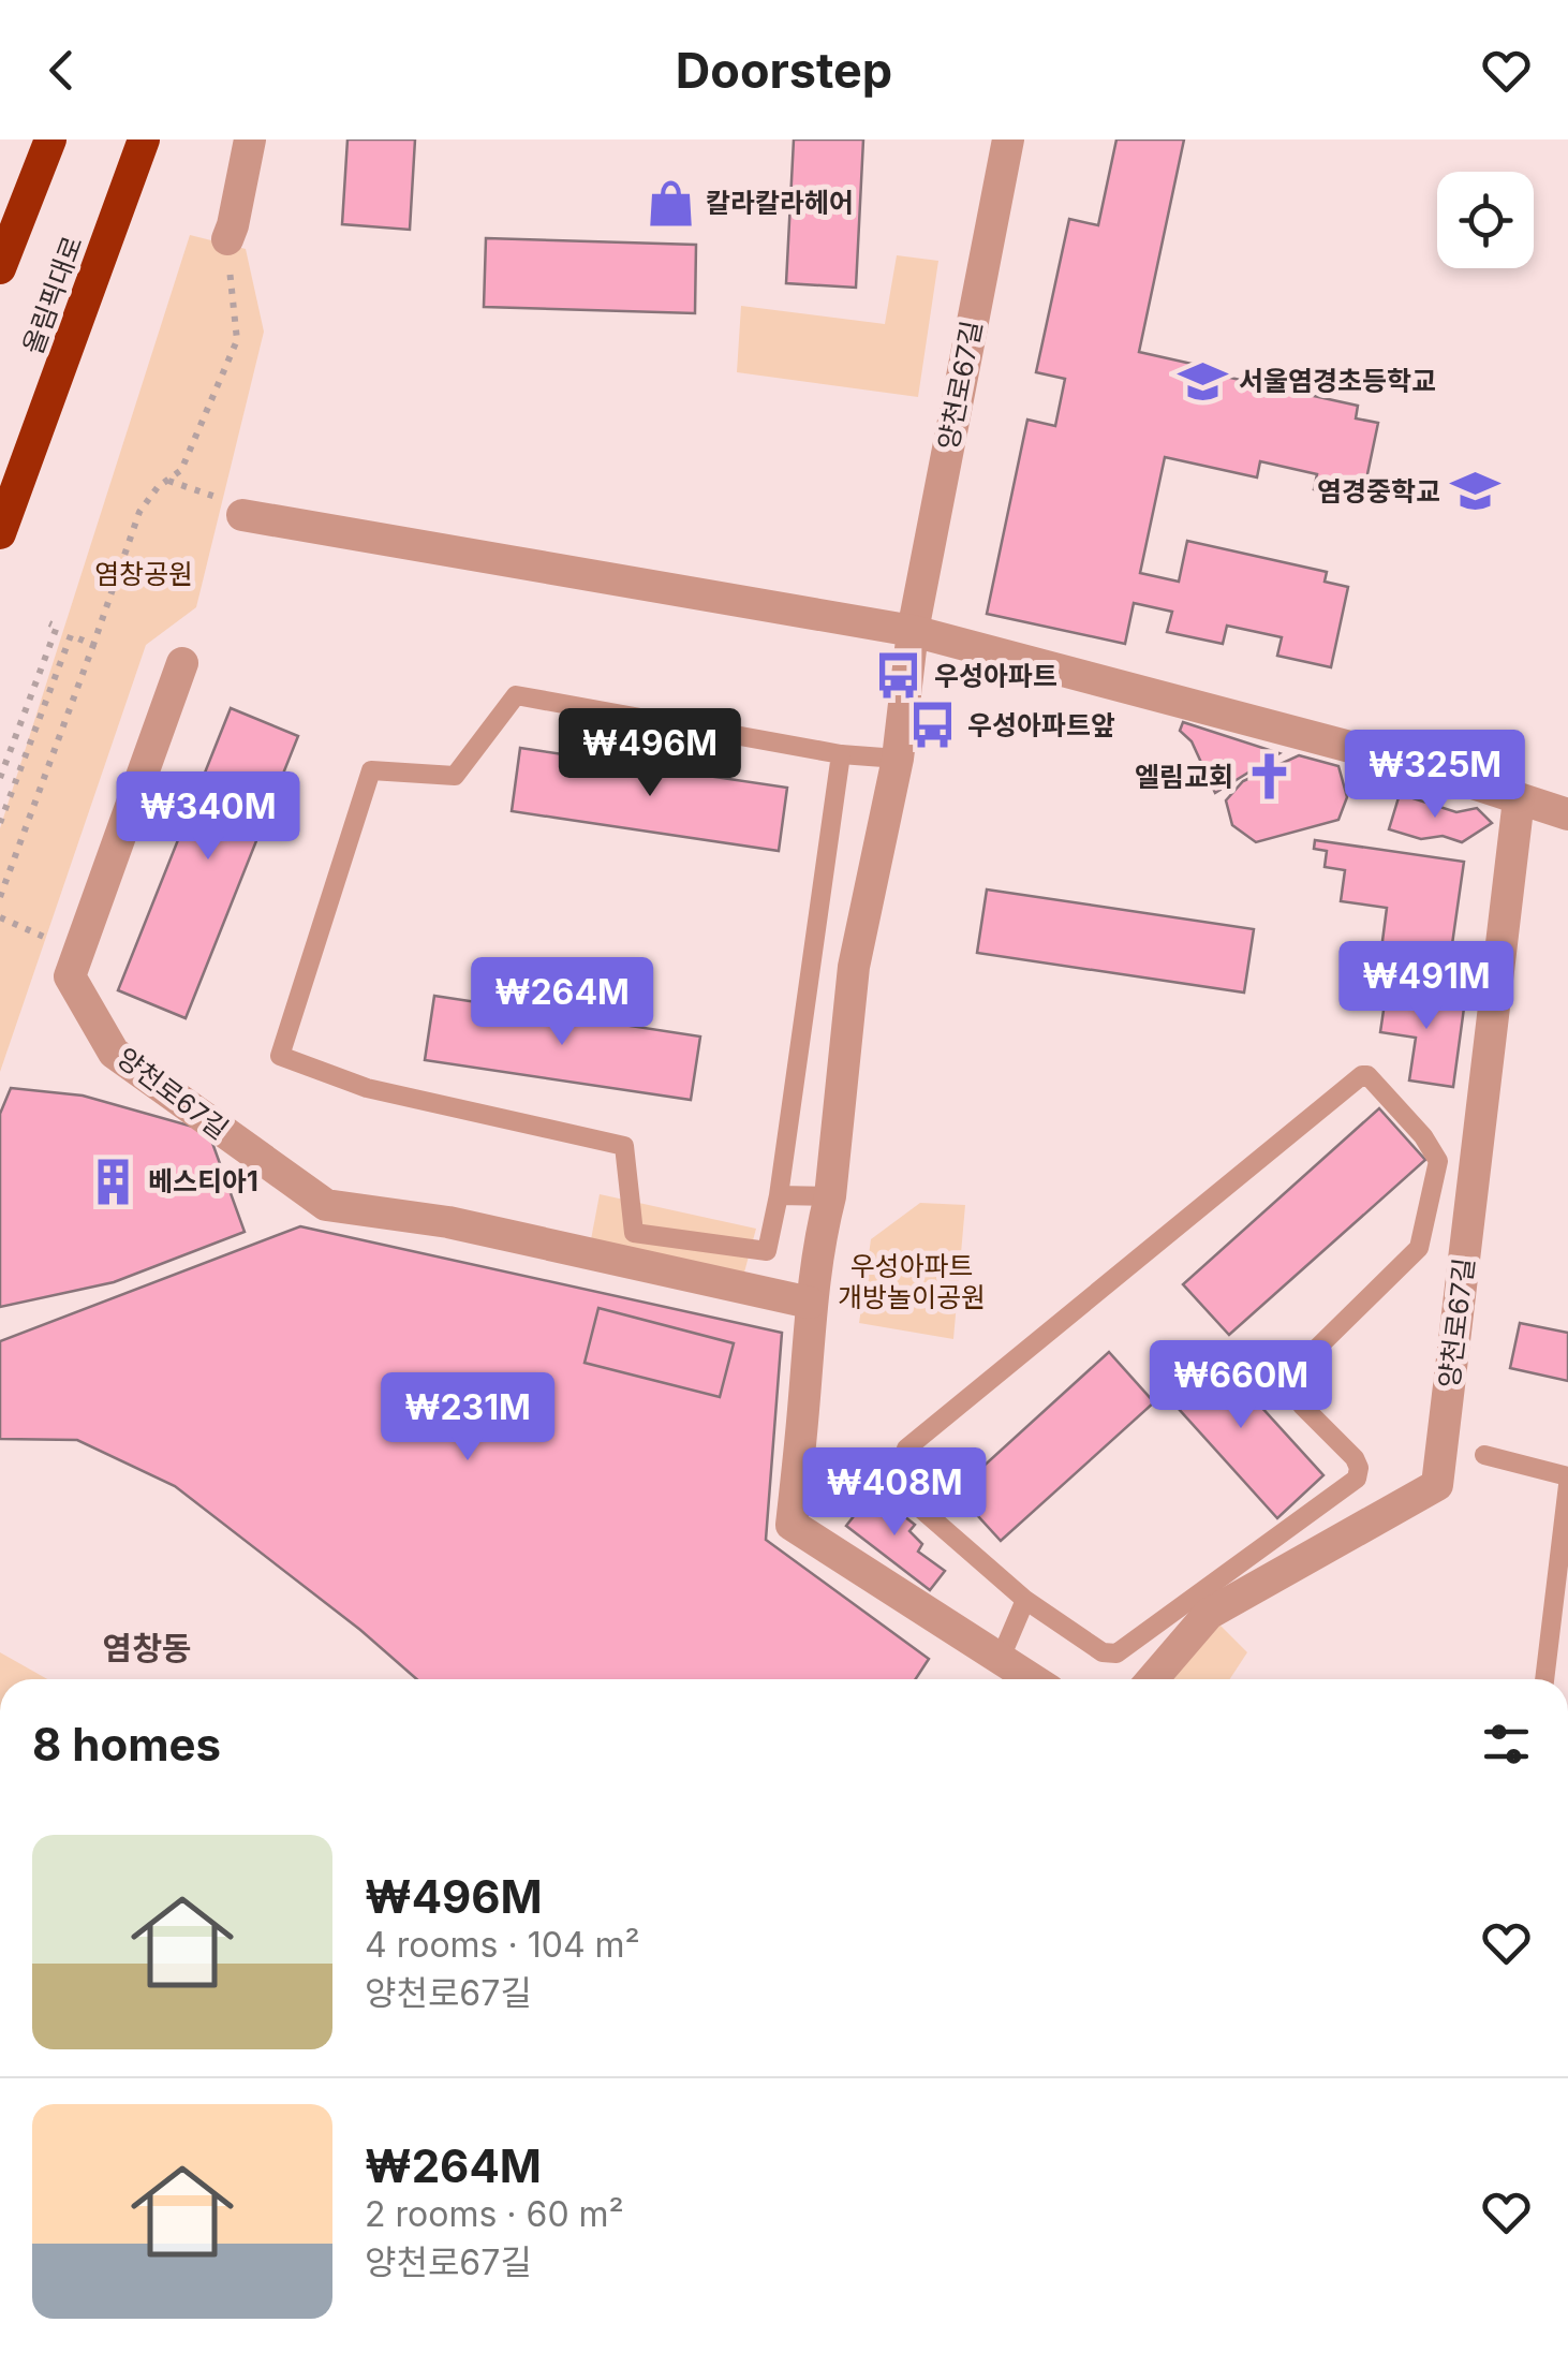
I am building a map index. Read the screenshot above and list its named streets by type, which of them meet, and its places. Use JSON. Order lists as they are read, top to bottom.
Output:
{
  "streets": {
    "highway": ["올림픽대로"],
    "street": ["양천로67길"]
  },
  "districts": ["염창동"],
  "parks": ["염창공원", "우성아파트 개방놀이공원"],
  "places": {
    "shop": ["칼라칼라헤어"],
    "school or university": ["서울염경초등학교", "염경중학교"],
    "bus stop": ["우성아파트", "우성아파트앞"],
    "church": ["엘림교회"],
    "building": ["베스티아1"]
  },
  "page": {
    "header": "Doorstep",
    "price": [
      "₩496M",
      "₩325M",
      "₩340M",
      "₩491M",
      "₩264M",
      "₩660M",
      "₩231M",
      "₩408M"
    ],
    "heading": "8 homes",
    "list": [
      {
        "name": "₩496M",
        "note": "4 rooms · 104 m² · 양천로67길"
      },
      {
        "name": "₩264M",
        "note": "2 rooms · 60 m² · 양천로67길"
      }
    ]
  }
}
